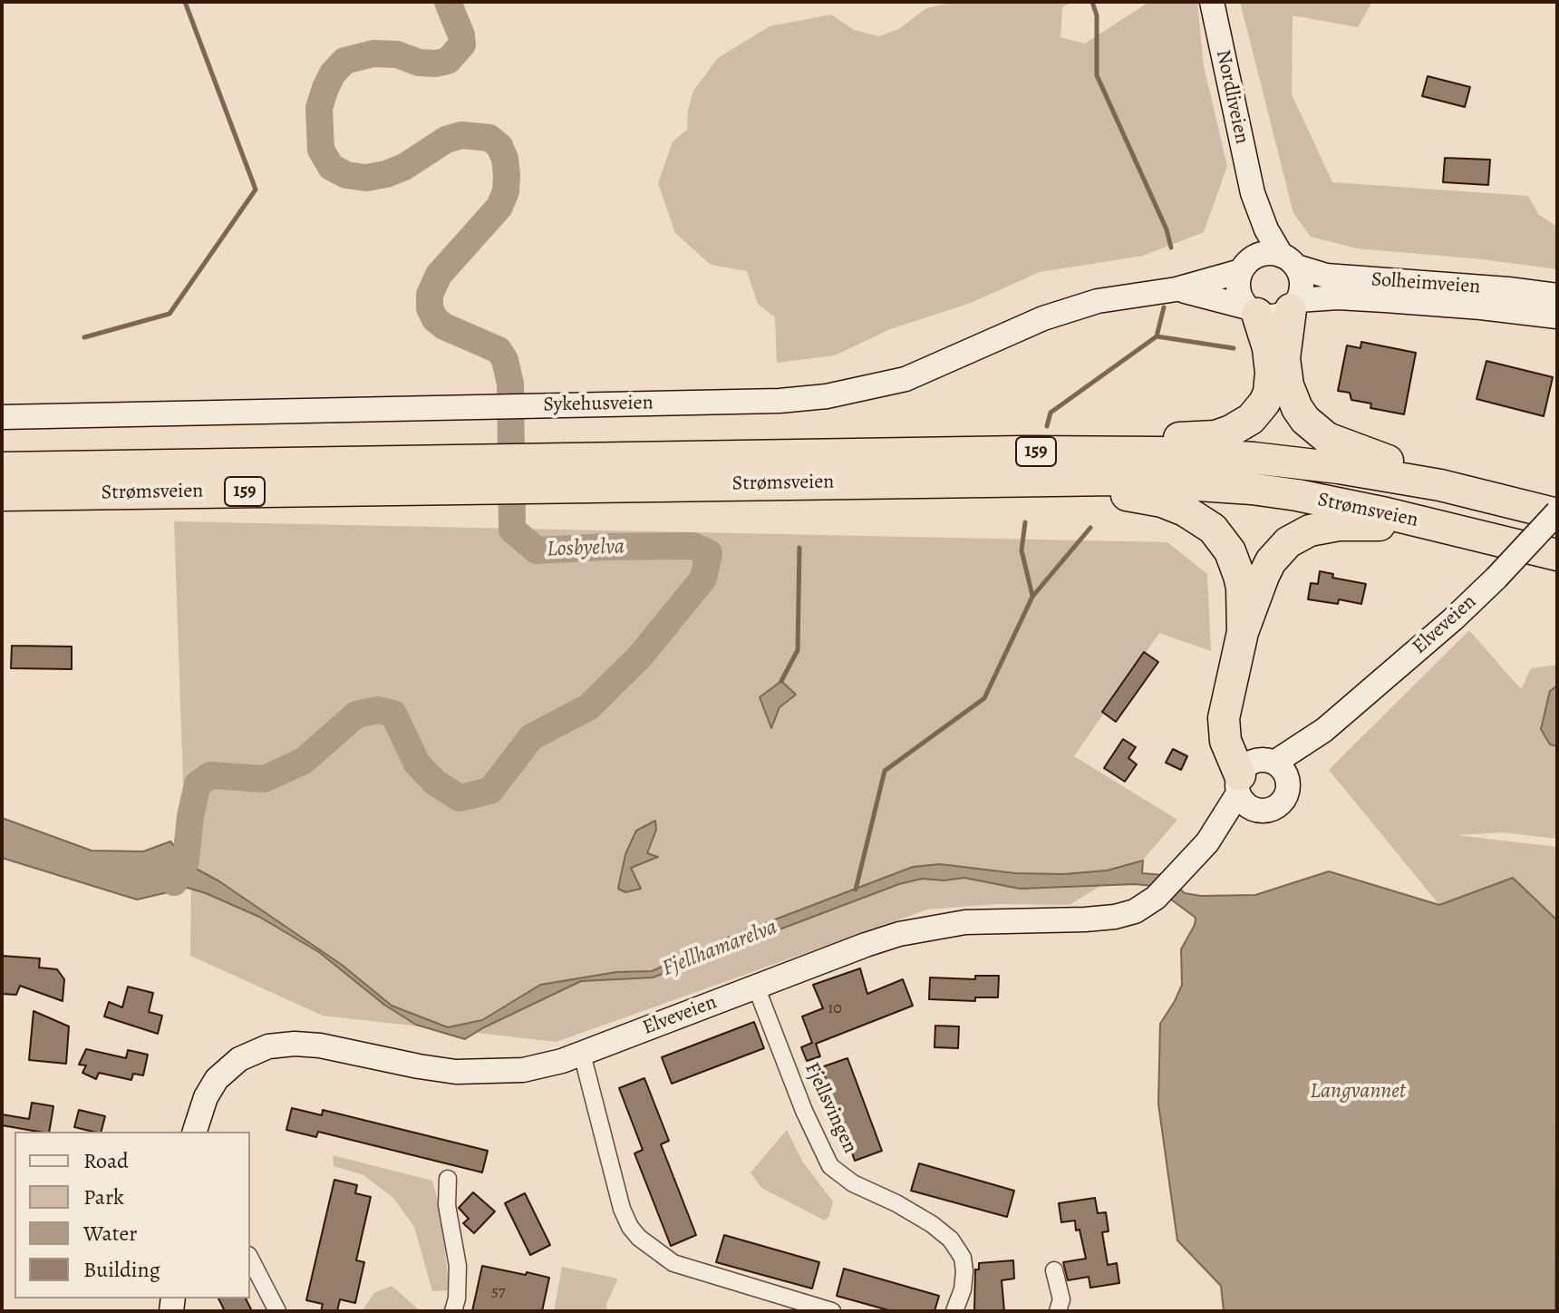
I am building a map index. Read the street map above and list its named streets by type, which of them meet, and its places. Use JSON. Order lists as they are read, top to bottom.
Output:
{
  "streets": {
    "highway": ["159", "Strømsveien"],
    "main road": [
      "Nordliveien",
      "Solheimveien",
      "Sykehusveien",
      "Elveveien"
    ],
    "street": ["Fjellsvingen"]
  },
  "crossings": [
    ["Nordliveien", "Solheimveien"],
    ["Nordliveien", "Sykehusveien"],
    ["Solheimveien", "Sykehusveien"],
    ["Strømsveien", "Elveveien"],
    ["Elveveien", "Fjellsvingen"]
  ],
  "water": ["Losbyelva", "Fjellhamarelva", "Langvannet"],
  "house_numbers": ["10", "57"],
  "legend": [
    "Road",
    "Park",
    "Water",
    "Building"
  ]
}
